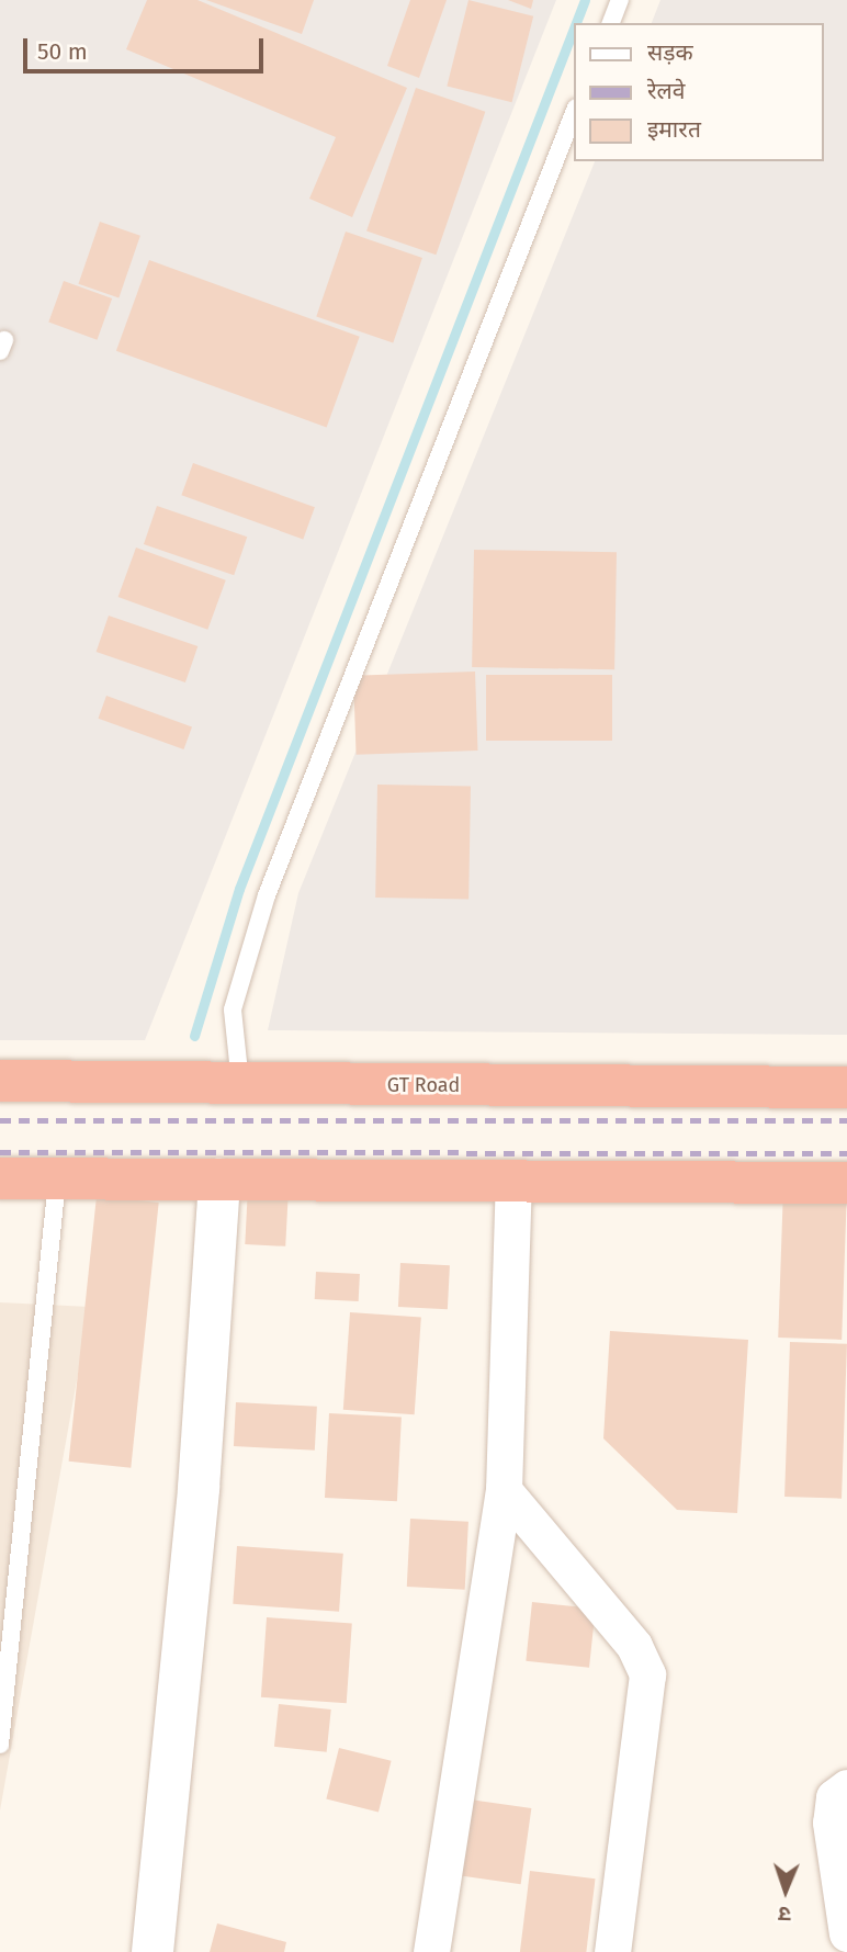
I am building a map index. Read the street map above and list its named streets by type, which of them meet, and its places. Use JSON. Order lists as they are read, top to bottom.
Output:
{
  "streets": {
    "highway": ["GT Road"]
  },
  "legend": ["सड़क", "रेलवे", "इमारत"],
  "scale_bar": "50 m",
  "north": "bottom"
}
